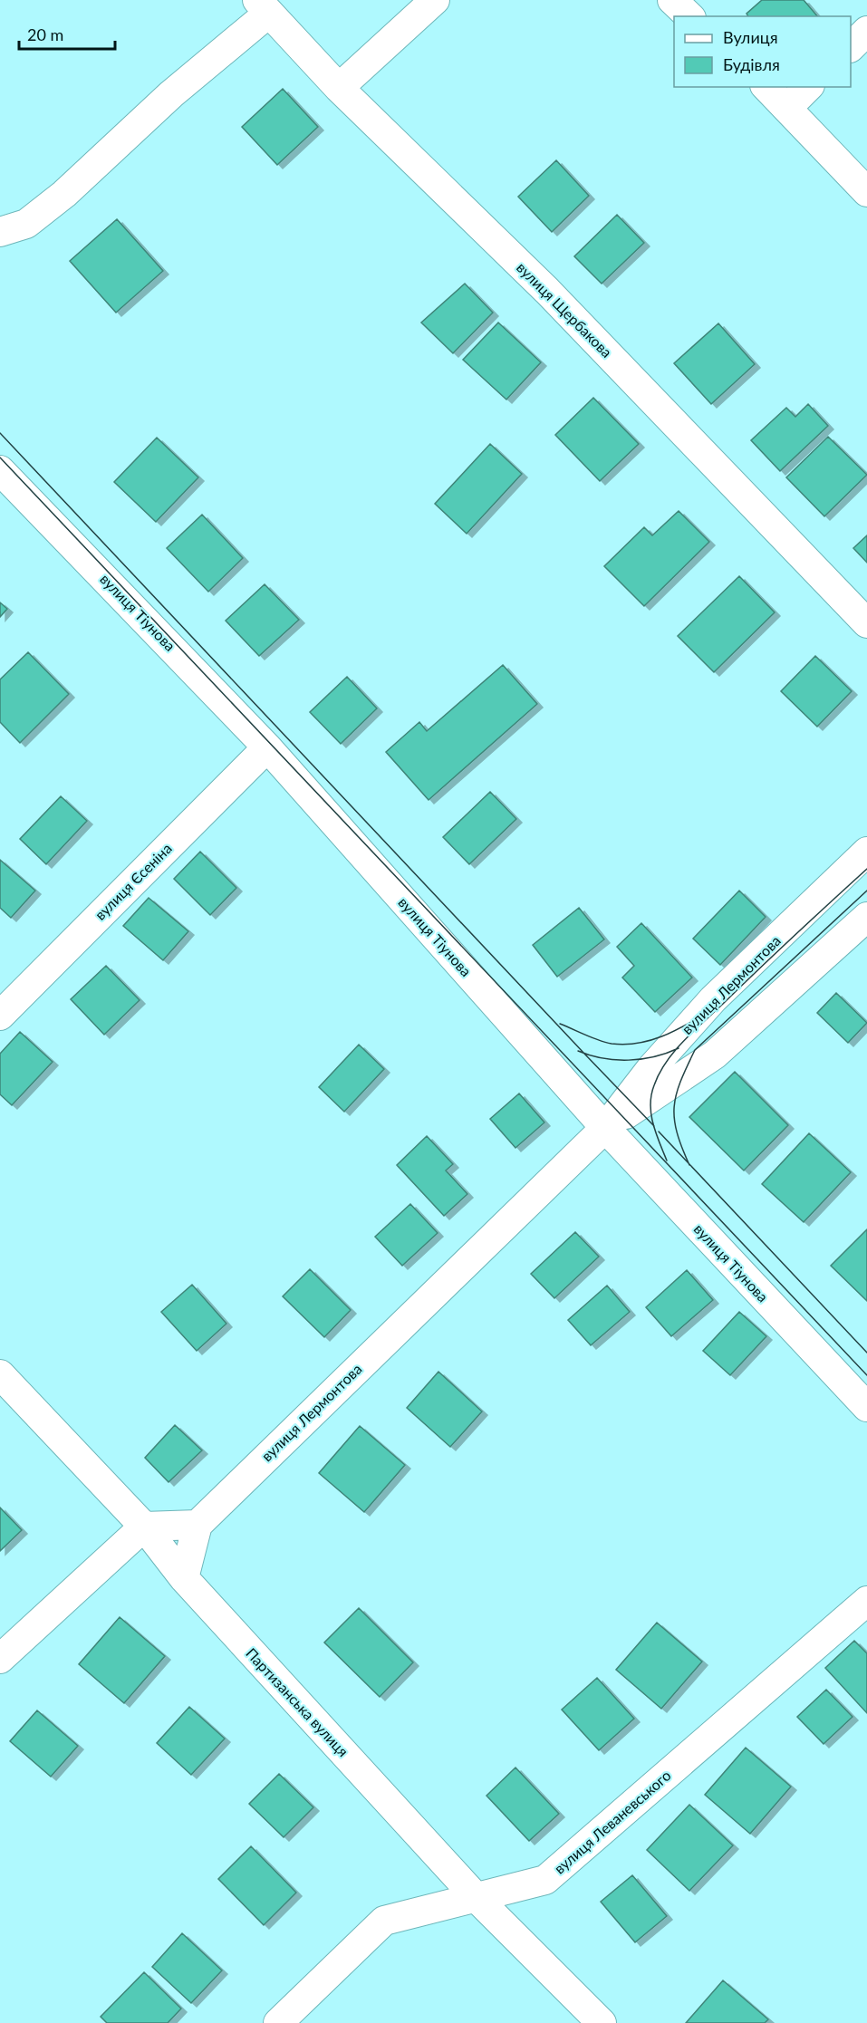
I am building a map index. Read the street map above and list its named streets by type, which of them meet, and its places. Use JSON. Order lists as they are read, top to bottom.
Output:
{
  "streets": {
    "street": [
      "вулиця Щербакова",
      "вулиця Тіунова",
      "вулиця Єсеніна",
      "вулиця Лермонтова",
      "Партизанська вулиця",
      "вулиця Леваневського"
    ]
  },
  "crossings": [
    ["вулиця Тіунова", "вулиця Єсеніна"],
    ["вулиця Тіунова", "вулиця Лермонтова"],
    ["Партизанська вулиця", "вулиця Леваневського"]
  ],
  "legend": ["Вулиця", "Будівля"],
  "scale_bar": "20 m"
}
